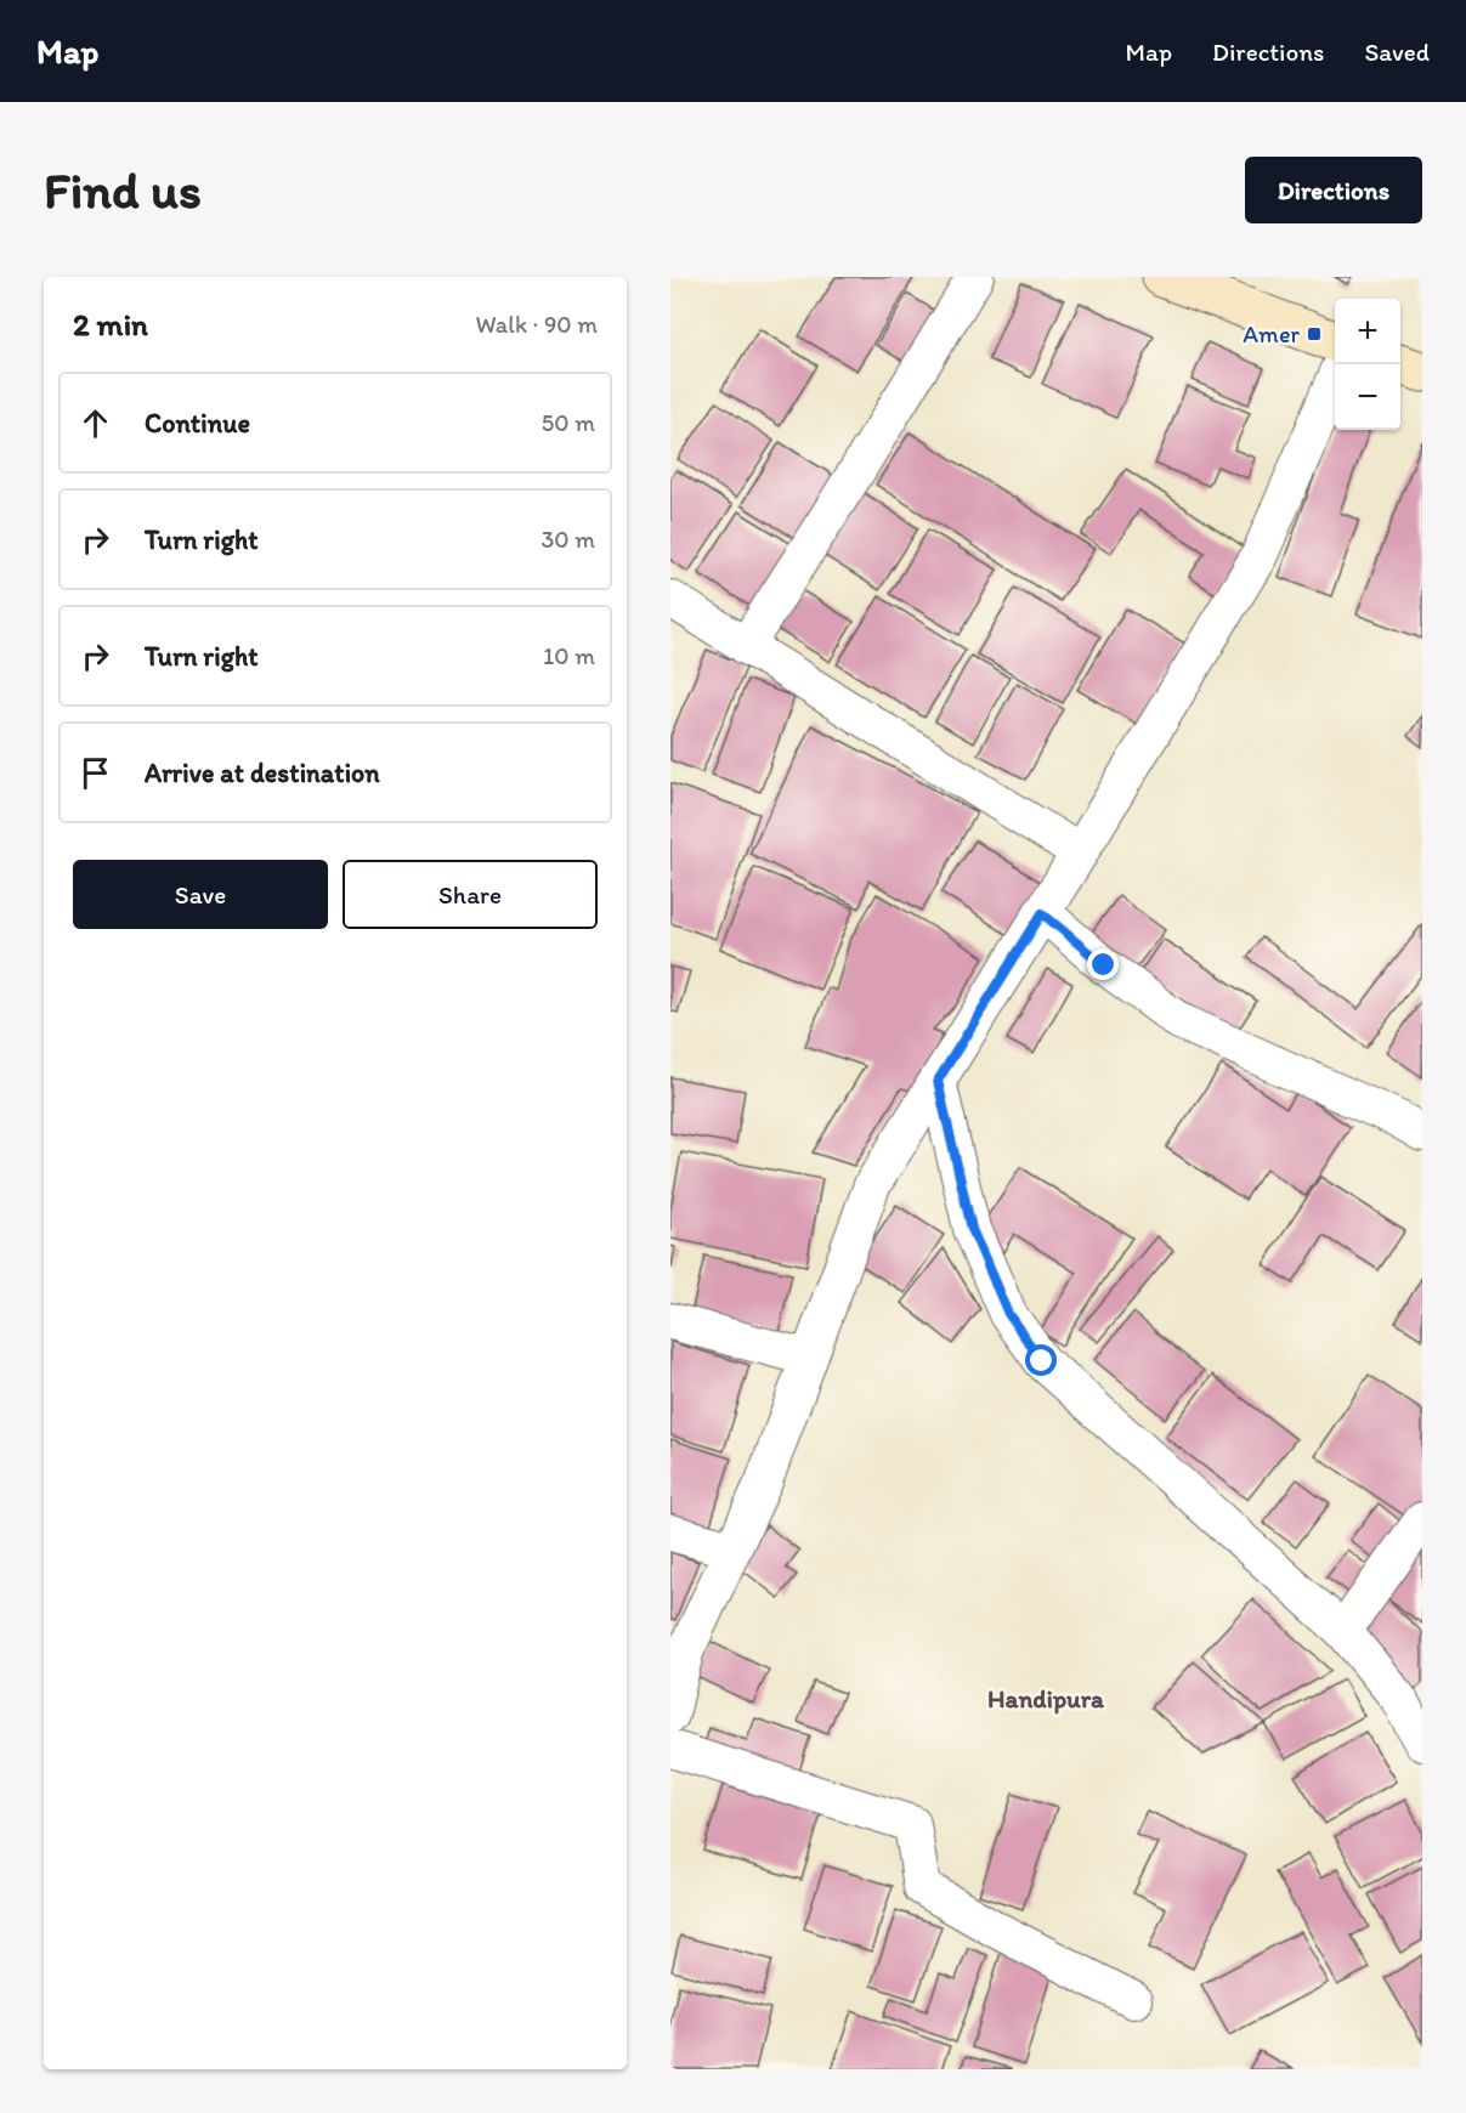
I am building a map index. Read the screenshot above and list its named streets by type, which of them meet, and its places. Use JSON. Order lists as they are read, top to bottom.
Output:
{
  "districts": ["Handipura"],
  "places": {
    "transit": ["Amer"]
  },
  "page": {
    "header": "Map",
    "nav": ["Map", "Directions", "Saved"],
    "buttons": [
      "Directions",
      ["Save", "Share"]
    ],
    "title": "Find us",
    "heading": ["2 min", "Walk · 90 m"],
    "map_buttons": ["+", "−"],
    "list": [
      ["Continue", "50 m"],
      ["Turn right", "30 m"],
      ["Turn right", "10 m"],
      "Arrive at destination"
    ]
  }
}
